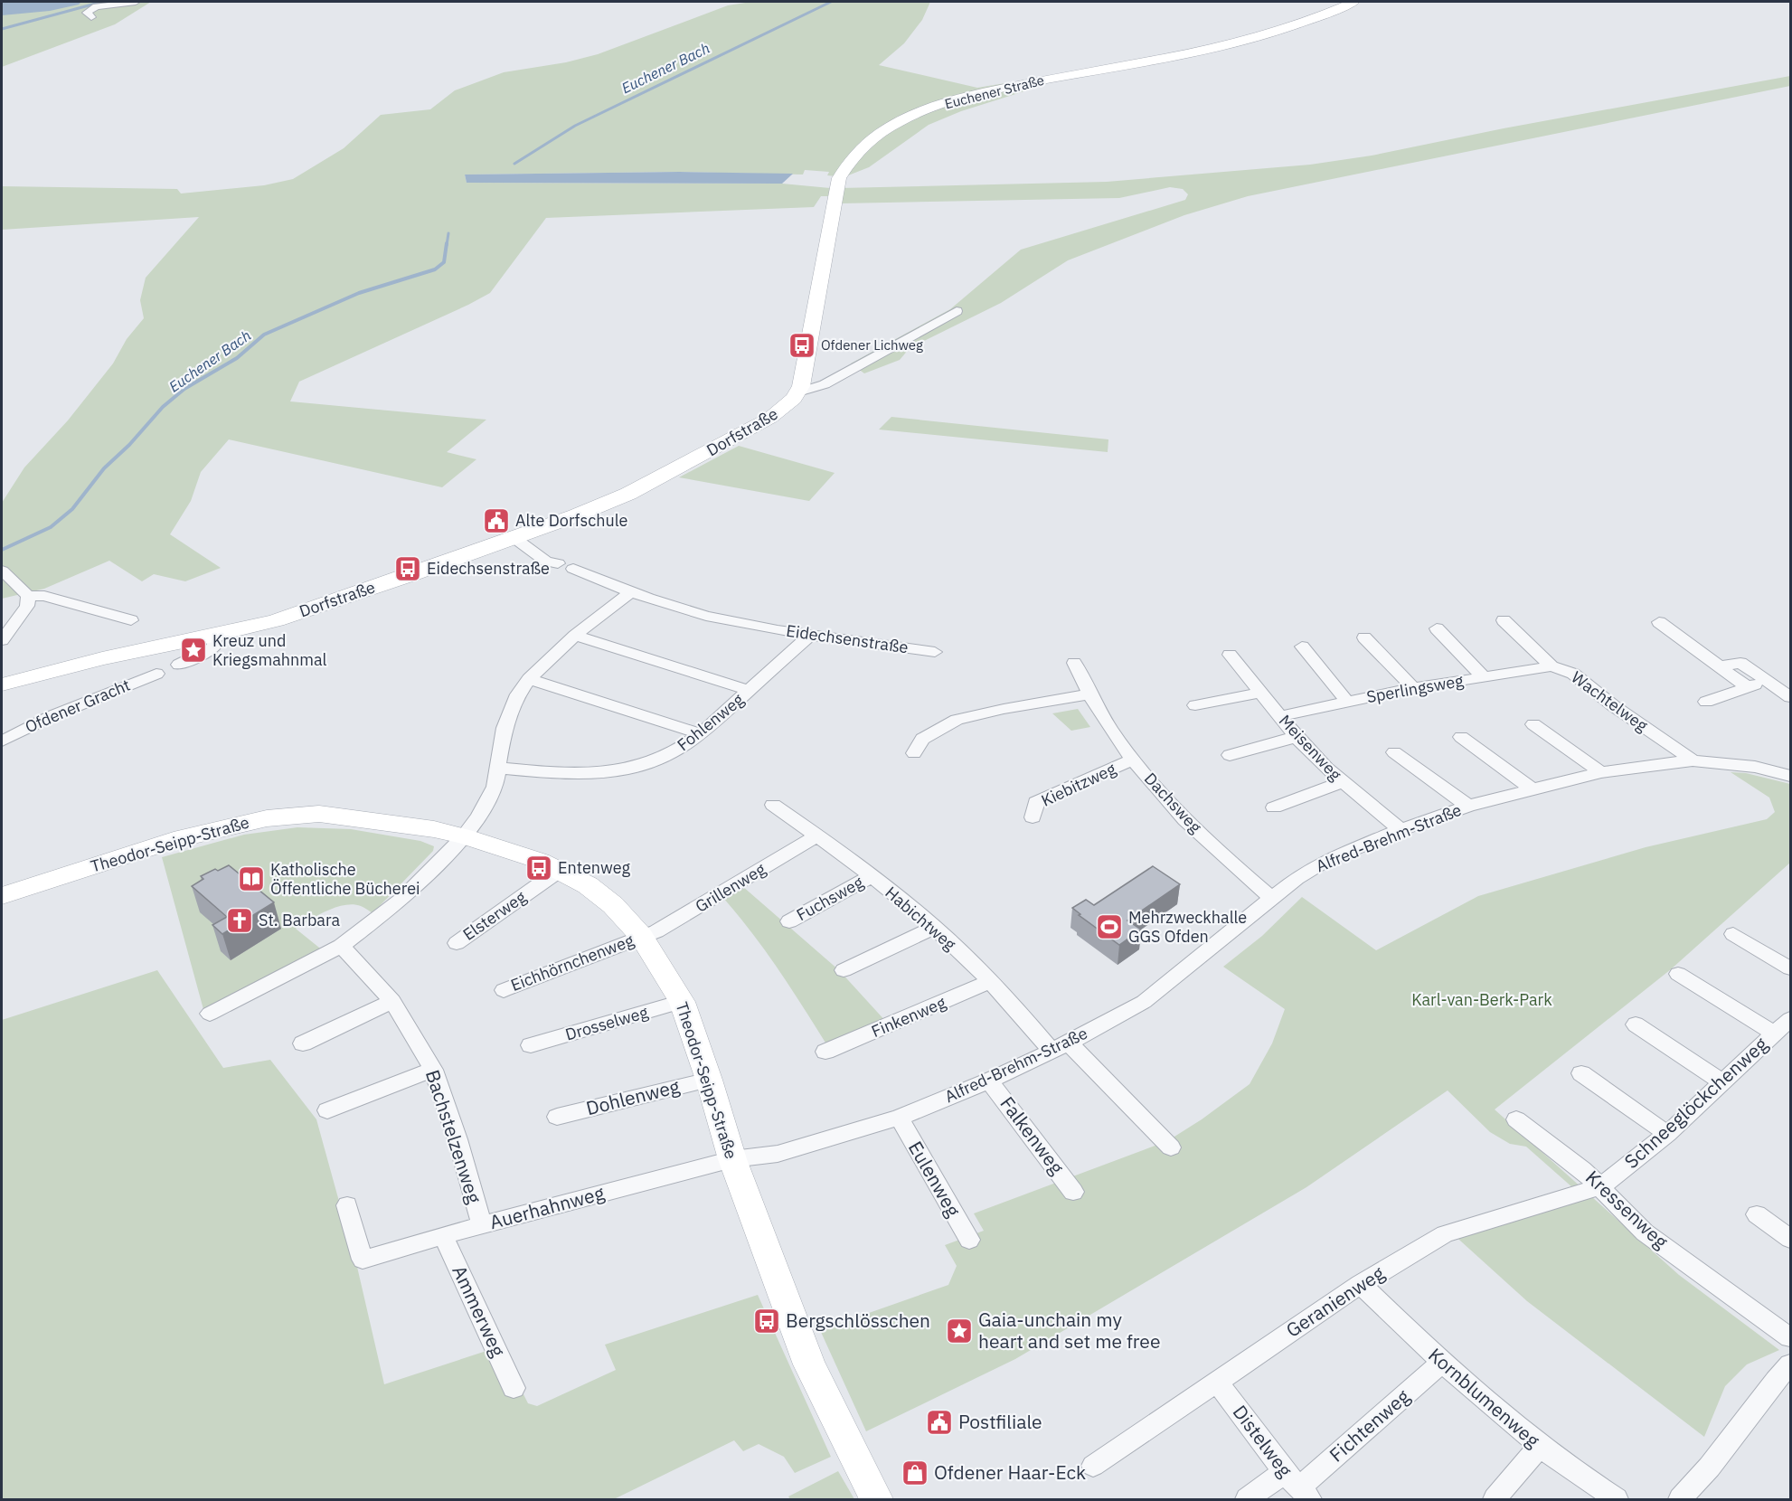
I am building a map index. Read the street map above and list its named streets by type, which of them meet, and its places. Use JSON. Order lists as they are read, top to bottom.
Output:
{
  "streets": {
    "main road": ["Euchener Straße", "Dorfstraße", "Theodor-Seipp-Straße"],
    "street": [
      "Eidechsenstraße",
      "Sperlingsweg",
      "Wachtelweg",
      "Ofdener Gracht",
      "Fohlenweg",
      "Meisenweg",
      "Kiebitzweg",
      "Dachsweg",
      "Alfred-Brehm-Straße",
      "Grillenweg",
      "Fuchsweg",
      "Elsterweg",
      "Habichtweg",
      "Eichhörnchenweg",
      "Finkenweg",
      "Drosselweg",
      "Dohlenweg",
      "Schneeglöckchenweg",
      "Falkenweg",
      "Bachstelzenweg",
      "Eulenweg",
      "Auerhahnweg",
      "Kressenweg",
      "Geranienweg",
      "Ammerweg",
      "Kornblumenweg",
      "Fichtenweg",
      "Distelweg"
    ]
  },
  "crossings": [
    ["Euchener Straße", "Dorfstraße"],
    ["Eidechsenstraße", "Fohlenweg"],
    ["Sperlingsweg", "Wachtelweg"],
    ["Sperlingsweg", "Meisenweg"],
    ["Wachtelweg", "Alfred-Brehm-Straße"],
    ["Meisenweg", "Alfred-Brehm-Straße"],
    ["Kiebitzweg", "Dachsweg"],
    ["Dachsweg", "Alfred-Brehm-Straße"],
    ["Alfred-Brehm-Straße", "Theodor-Seipp-Straße"],
    ["Alfred-Brehm-Straße", "Habichtweg"],
    ["Alfred-Brehm-Straße", "Falkenweg"],
    ["Alfred-Brehm-Straße", "Eulenweg"],
    ["Alfred-Brehm-Straße", "Auerhahnweg"],
    ["Theodor-Seipp-Straße", "Grillenweg"],
    ["Theodor-Seipp-Straße", "Elsterweg"],
    ["Theodor-Seipp-Straße", "Eichhörnchenweg"],
    ["Theodor-Seipp-Straße", "Drosselweg"],
    ["Theodor-Seipp-Straße", "Dohlenweg"],
    ["Theodor-Seipp-Straße", "Auerhahnweg"],
    ["Grillenweg", "Habichtweg"],
    ["Grillenweg", "Eichhörnchenweg"],
    ["Fuchsweg", "Habichtweg"],
    ["Habichtweg", "Finkenweg"],
    ["Schneeglöckchenweg", "Kressenweg"],
    ["Schneeglöckchenweg", "Geranienweg"],
    ["Bachstelzenweg", "Auerhahnweg"],
    ["Auerhahnweg", "Ammerweg"],
    ["Kressenweg", "Geranienweg"],
    ["Geranienweg", "Kornblumenweg"],
    ["Geranienweg", "Distelweg"],
    ["Kornblumenweg", "Fichtenweg"],
    ["Fichtenweg", "Distelweg"]
  ],
  "water": ["Euchener Bach"],
  "parks": ["Karl-van-Berk-Park"],
  "places": {
    "bus stop": [
      "Ofdener Lichweg",
      "Eidechsenstraße",
      "Entenweg",
      "Bergschlösschen"
    ],
    "public building": ["Alte Dorfschule", "Postfiliale"],
    "place": ["Kreuz und Kriegsmahnmal", "Gaia-unchain my heart and set me free"],
    "library": ["Katholische Öffentliche Bücherei"],
    "church": ["St. Barbara"],
    "sports": ["Mehrzweckhalle GGS Ofden"],
    "shop": ["Ofdener Haar-Eck"]
  }
}
